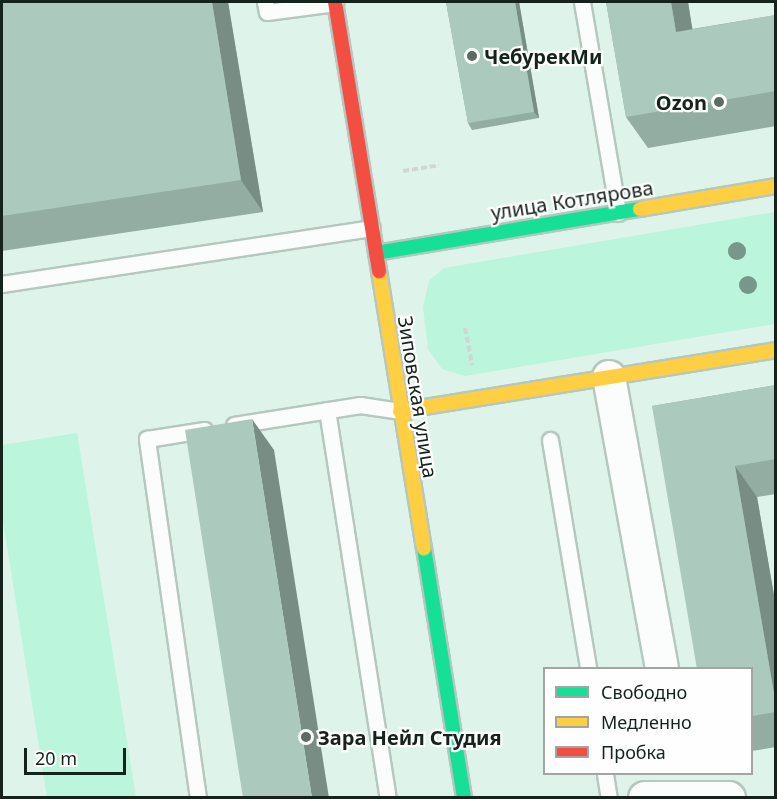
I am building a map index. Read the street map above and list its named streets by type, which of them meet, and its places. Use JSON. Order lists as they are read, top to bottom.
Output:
{
  "streets": {
    "street": ["улица Котлярова", "Зиповская улица"]
  },
  "crossings": [
    ["улица Котлярова", "Зиповская улица"]
  ],
  "places": ["ЧебурекМи", "Ozon", "Зара Нейл Студия"],
  "legend": ["Свободно", "Медленно", "Пробка"],
  "scale_bar": "20 m"
}
